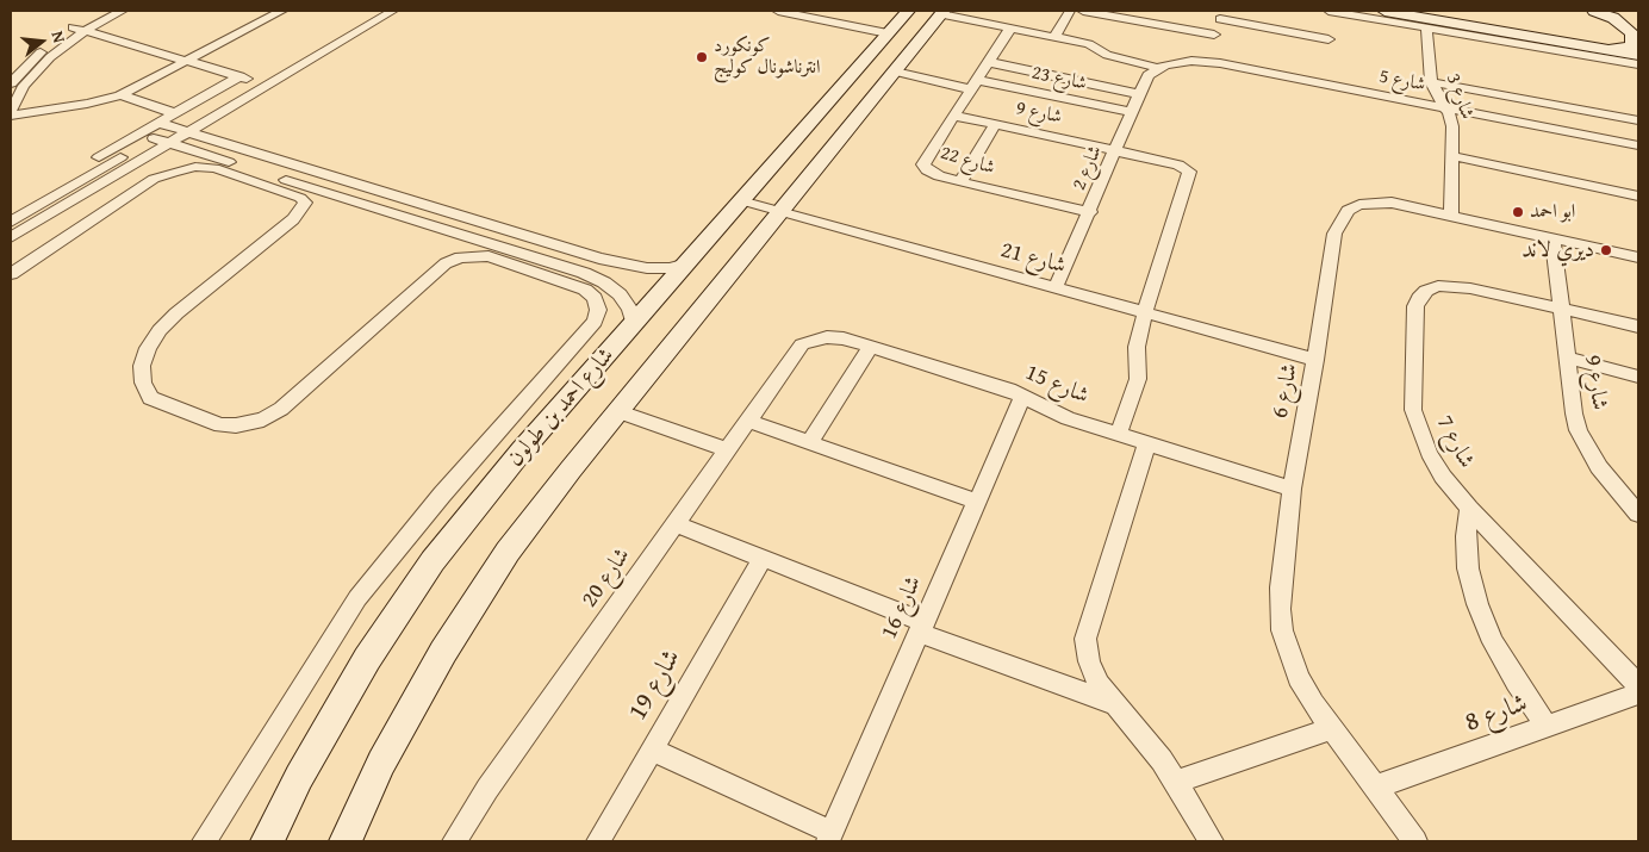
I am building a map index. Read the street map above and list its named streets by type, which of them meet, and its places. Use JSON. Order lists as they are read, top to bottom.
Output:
{
  "streets": {
    "street": [
      "شارع 23",
      "شارع 5",
      "شارع 3",
      "شارع 9",
      "شارع 22",
      "شارع 2",
      "شارع 21",
      "شارع 15",
      "شارع 6",
      "شارع احمد بن طولون",
      "شارع 7",
      "شارع 20",
      "شارع 16",
      "شارع 19",
      "شارع 8"
    ]
  },
  "crossings": [
    ["شارع 23", "شارع 22"],
    ["شارع 23", "شارع 2"],
    ["شارع 23", "شارع احمد بن طولون"],
    ["شارع 5", "شارع 3"],
    ["شارع 5", "شارع 2"],
    ["شارع 3", "شارع 6"],
    ["شارع 9", "شارع 22"],
    ["شارع 9", "شارع 2"],
    ["شارع 9", "شارع 21"],
    ["شارع 9", "شارع 6"],
    ["شارع 9", "شارع 7"],
    ["شارع 22", "شارع 2"],
    ["شارع 2", "شارع 21"],
    ["شارع 21", "شارع 6"],
    ["شارع 21", "شارع احمد بن طولون"],
    ["شارع 15", "شارع 6"],
    ["شارع 15", "شارع 20"],
    ["شارع 15", "شارع 16"],
    ["شارع 6", "شارع 8"]
  ],
  "places": ["كونكورد انترناشونال كوليج", "ابو احمد", "ديري لاند"],
  "north": "right"
}
